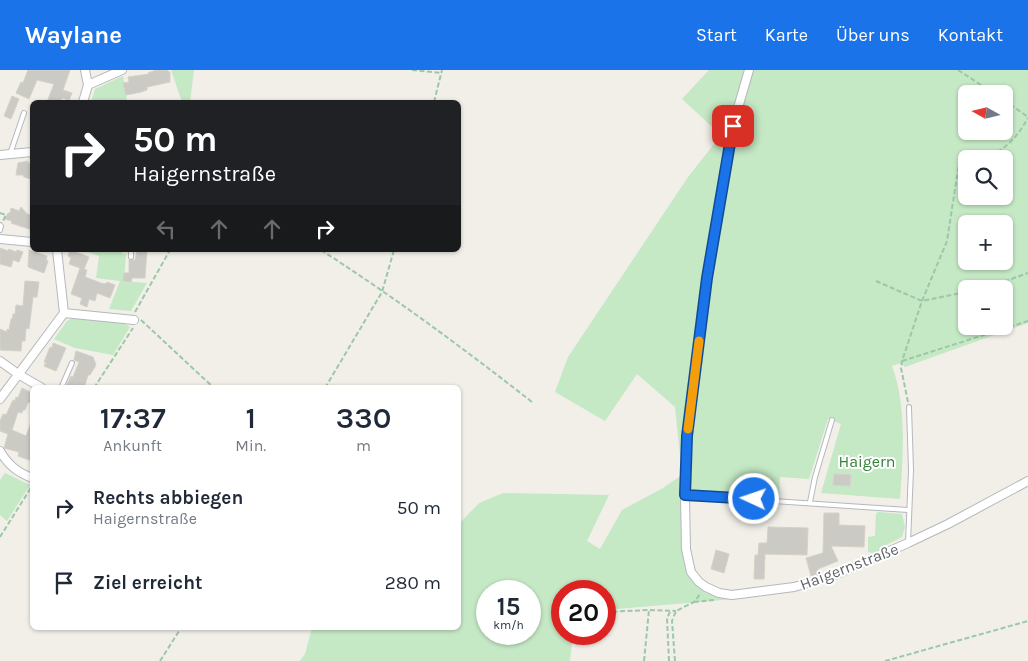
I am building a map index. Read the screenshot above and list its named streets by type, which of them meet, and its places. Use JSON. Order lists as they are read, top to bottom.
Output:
{
  "streets": {
    "street": ["Haigernstraße"]
  },
  "parks": ["Haigern"],
  "north": "left",
  "page": {
    "header": "Waylane",
    "nav": [
      "Start",
      "Karte",
      "Über uns",
      "Kontakt"
    ],
    "map_buttons": ["+", "−"],
    "turn": ["50 m", "Haigernstraße"],
    "eta": [
      "17:37",
      "Ankunft",
      "1",
      "Min.",
      "330",
      "m"
    ],
    "list": [
      {
        "name": "Rechts abbiegen",
        "note": "Haigernstraße",
        "value": "50 m"
      },
      {
        "name": "Ziel erreicht",
        "value": "280 m"
      }
    ],
    "speed": "15 km/h",
    "limit": "20"
  }
}
